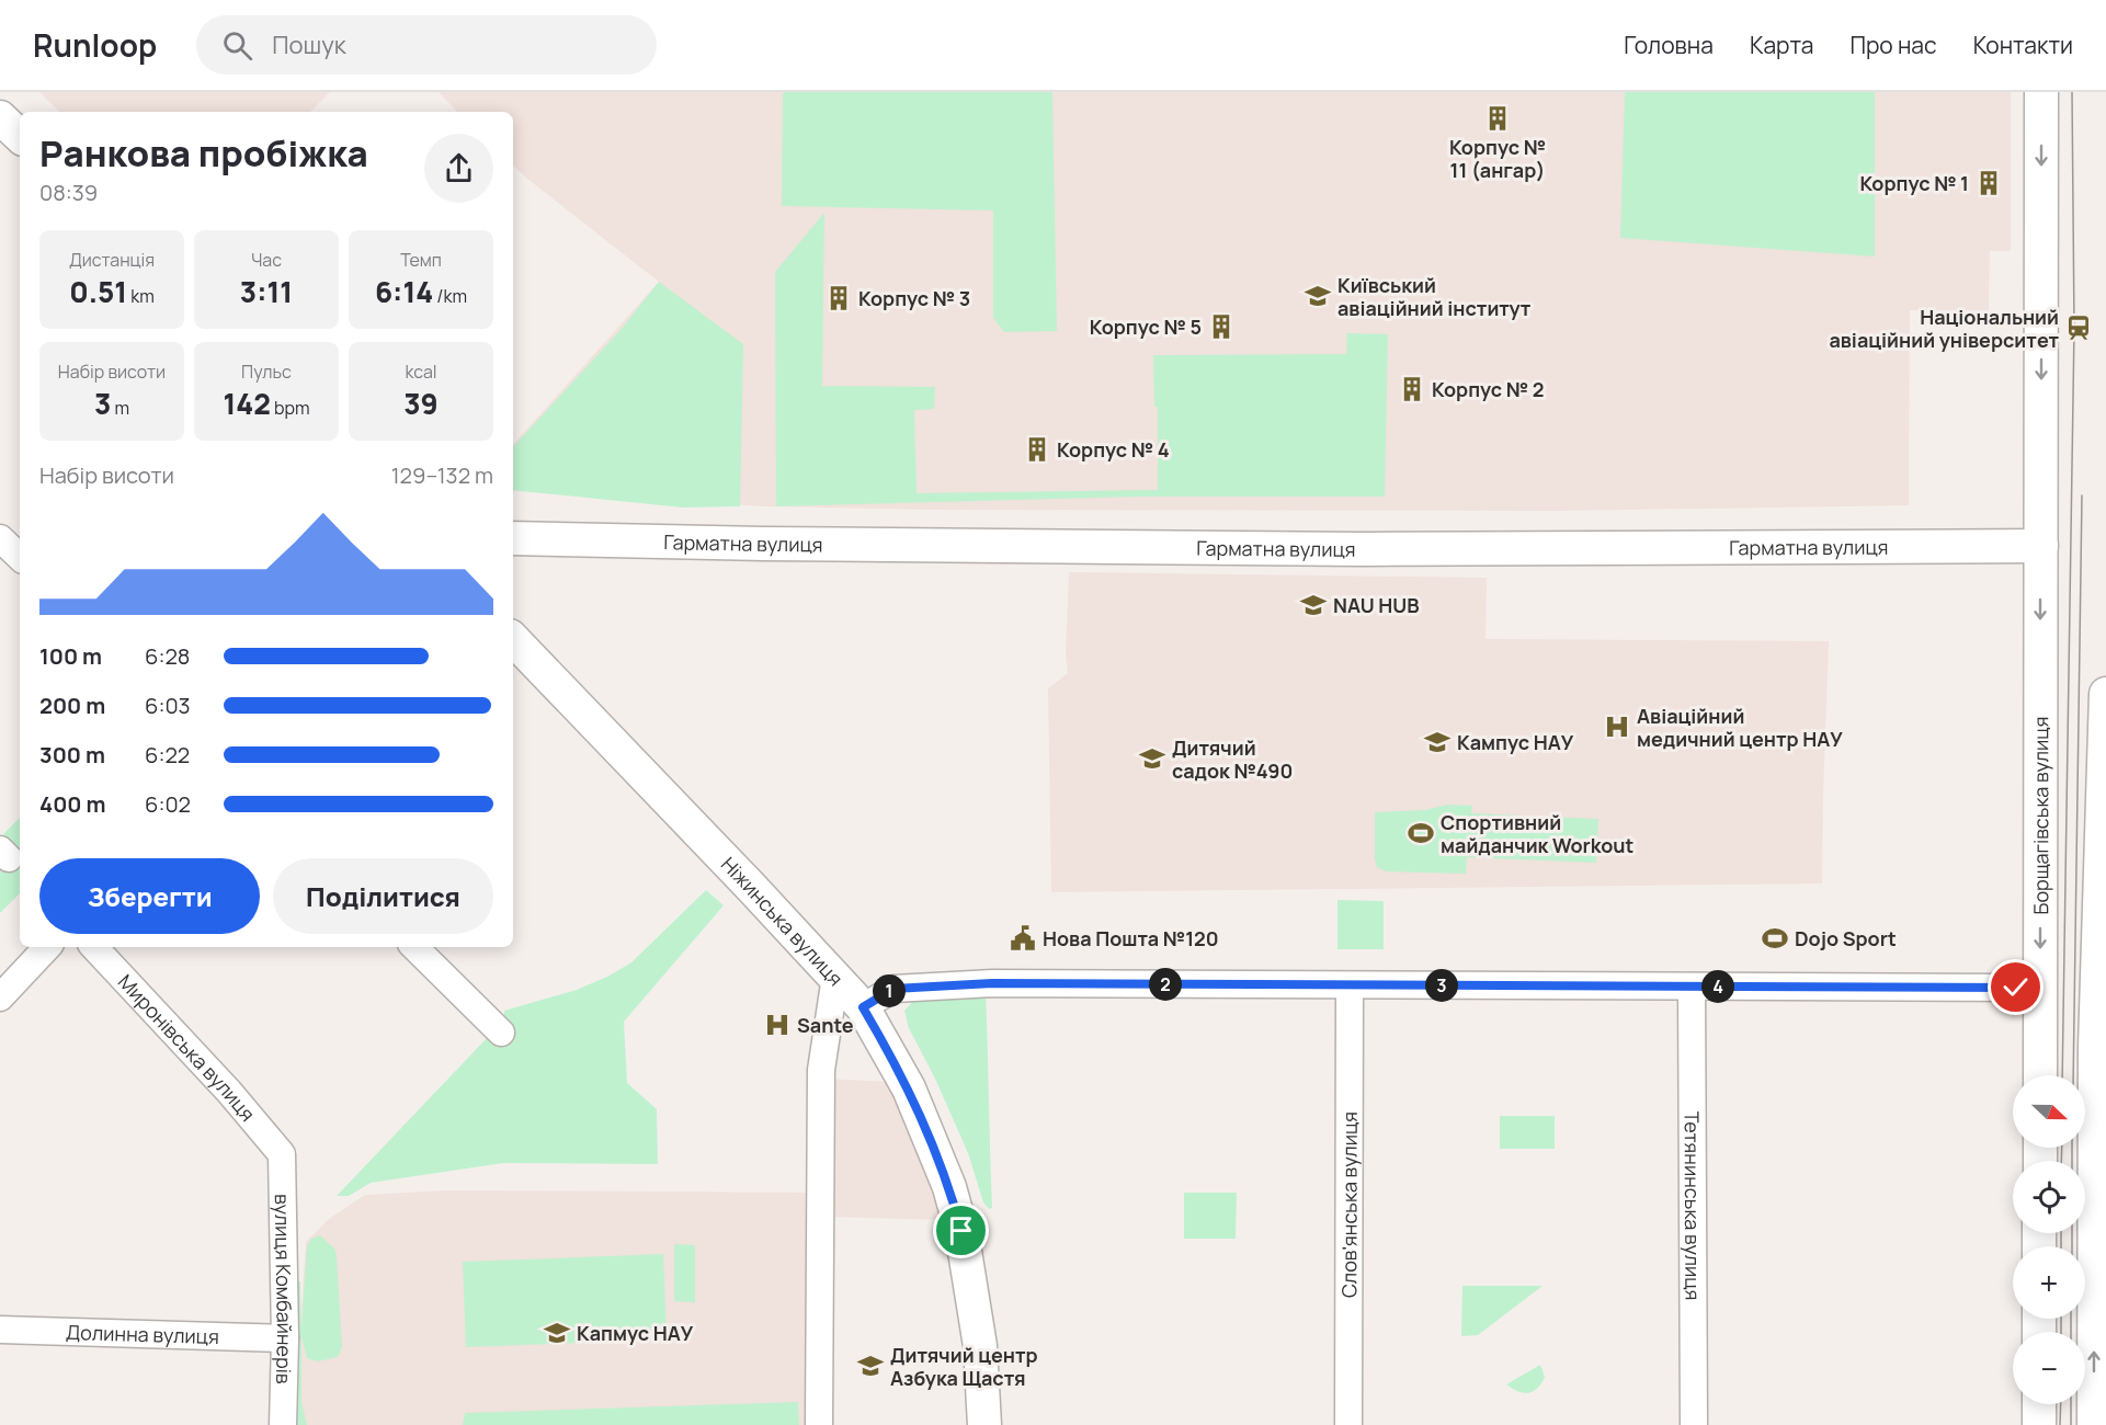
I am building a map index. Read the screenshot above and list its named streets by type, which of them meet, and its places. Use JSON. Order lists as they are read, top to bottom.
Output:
{
  "streets": {
    "main road": ["Гарматна вулиця", "Борщагівська вулиця", "Ніжинська вулиця"],
    "street": [
      "Миронівська вулиця",
      "Слов'янська вулиця",
      "Тетянинська вулиця",
      "вулиця Комбайнерів",
      "Долинна вулиця"
    ]
  },
  "crossings": [
    ["Гарматна вулиця", "Борщагівська вулиця"],
    ["Миронівська вулиця", "вулиця Комбайнерів"],
    ["вулиця Комбайнерів", "Долинна вулиця"]
  ],
  "places": {
    "building": [
      "Корпус № 11 (ангар)",
      "Корпус № 1",
      "Корпус № 3",
      "Корпус № 5",
      "Корпус № 2",
      "Корпус № 4"
    ],
    "school or university": [
      "Київський авіаційний інститут",
      "NAU HUB",
      "Кампус НАУ",
      "Дитячий садок №490",
      "Капмус НАУ",
      "Дитячий центр Азбука Щастя"
    ],
    "station": ["Національний авіаційний університет"],
    "hospital": ["Авіаційний медичний центр НАУ", "Sante"],
    "sports": ["Спортивний майданчик Workout", "Dojo Sport"],
    "public building": ["Нова Пошта №120"]
  },
  "north": "right",
  "page": {
    "header": "Runloop",
    "search": "Пошук",
    "nav": [
      "Головна",
      "Карта",
      "Про нас",
      "Контакти"
    ],
    "heading": ["Ранкова пробіжка", "08:39"],
    "stats": [
      ["Дистанція", "0.51 km"],
      ["Час", "3:11"],
      ["Темп", "6:14 /km"],
      ["Набір висоти", "3 m"],
      ["Пульс", "142 bpm"],
      ["kcal", "39"]
    ],
    "chart": ["Набір висоти", "129–132 m"],
    "list": [
      {
        "name": "100 m",
        "note": "6:28"
      },
      {
        "name": "200 m",
        "note": "6:03"
      },
      {
        "name": "300 m",
        "note": "6:22"
      },
      {
        "name": "400 m",
        "note": "6:02"
      }
    ],
    "buttons": ["Зберегти", "Поділитися"],
    "pins": [
      "2",
      "3",
      "4",
      "1"
    ],
    "map_buttons": ["+", "−"]
  }
}
